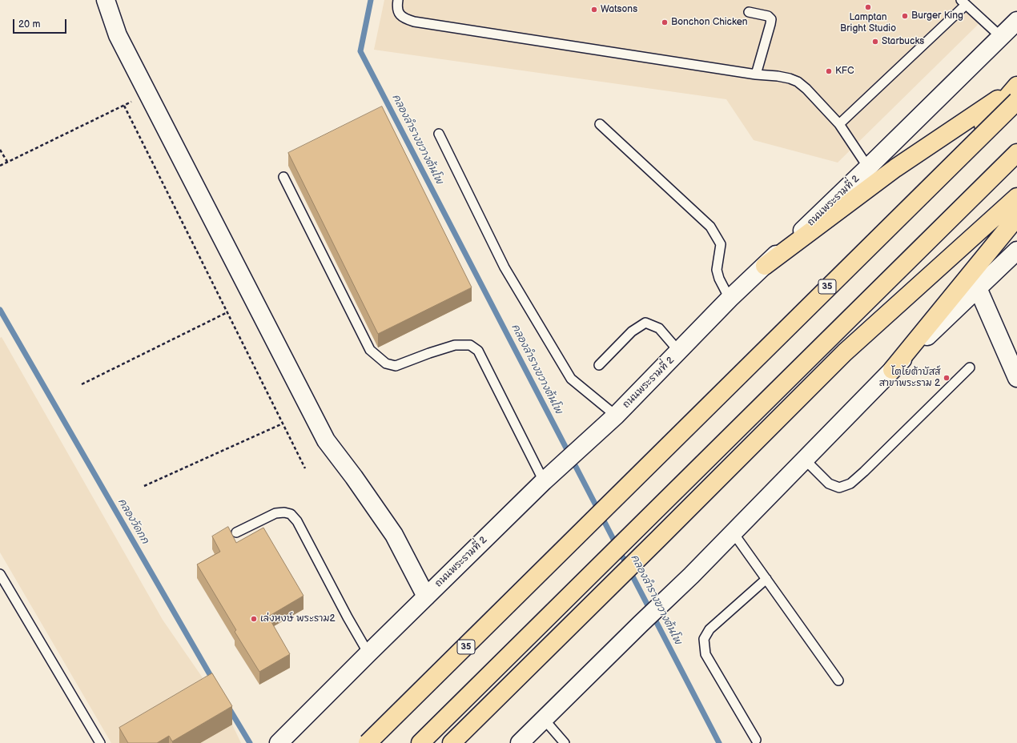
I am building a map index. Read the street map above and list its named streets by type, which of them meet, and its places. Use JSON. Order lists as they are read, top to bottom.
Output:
{
  "streets": {
    "highway": ["35"],
    "main road": ["ถนนพระรามที่ 2"]
  },
  "water": ["คลองลำรางขวางต้นโพ", "คลองวัดกก"],
  "places": [
    "Lamptan Bright Studio",
    "Watsons",
    "Burger King",
    "Bonchon Chicken",
    "Starbucks",
    "KFC",
    "โตโยต้าบัสส์ สาขาพระราม 2",
    "เล่งหงษ์ พระราม2"
  ],
  "scale_bar": "20 m"
}
